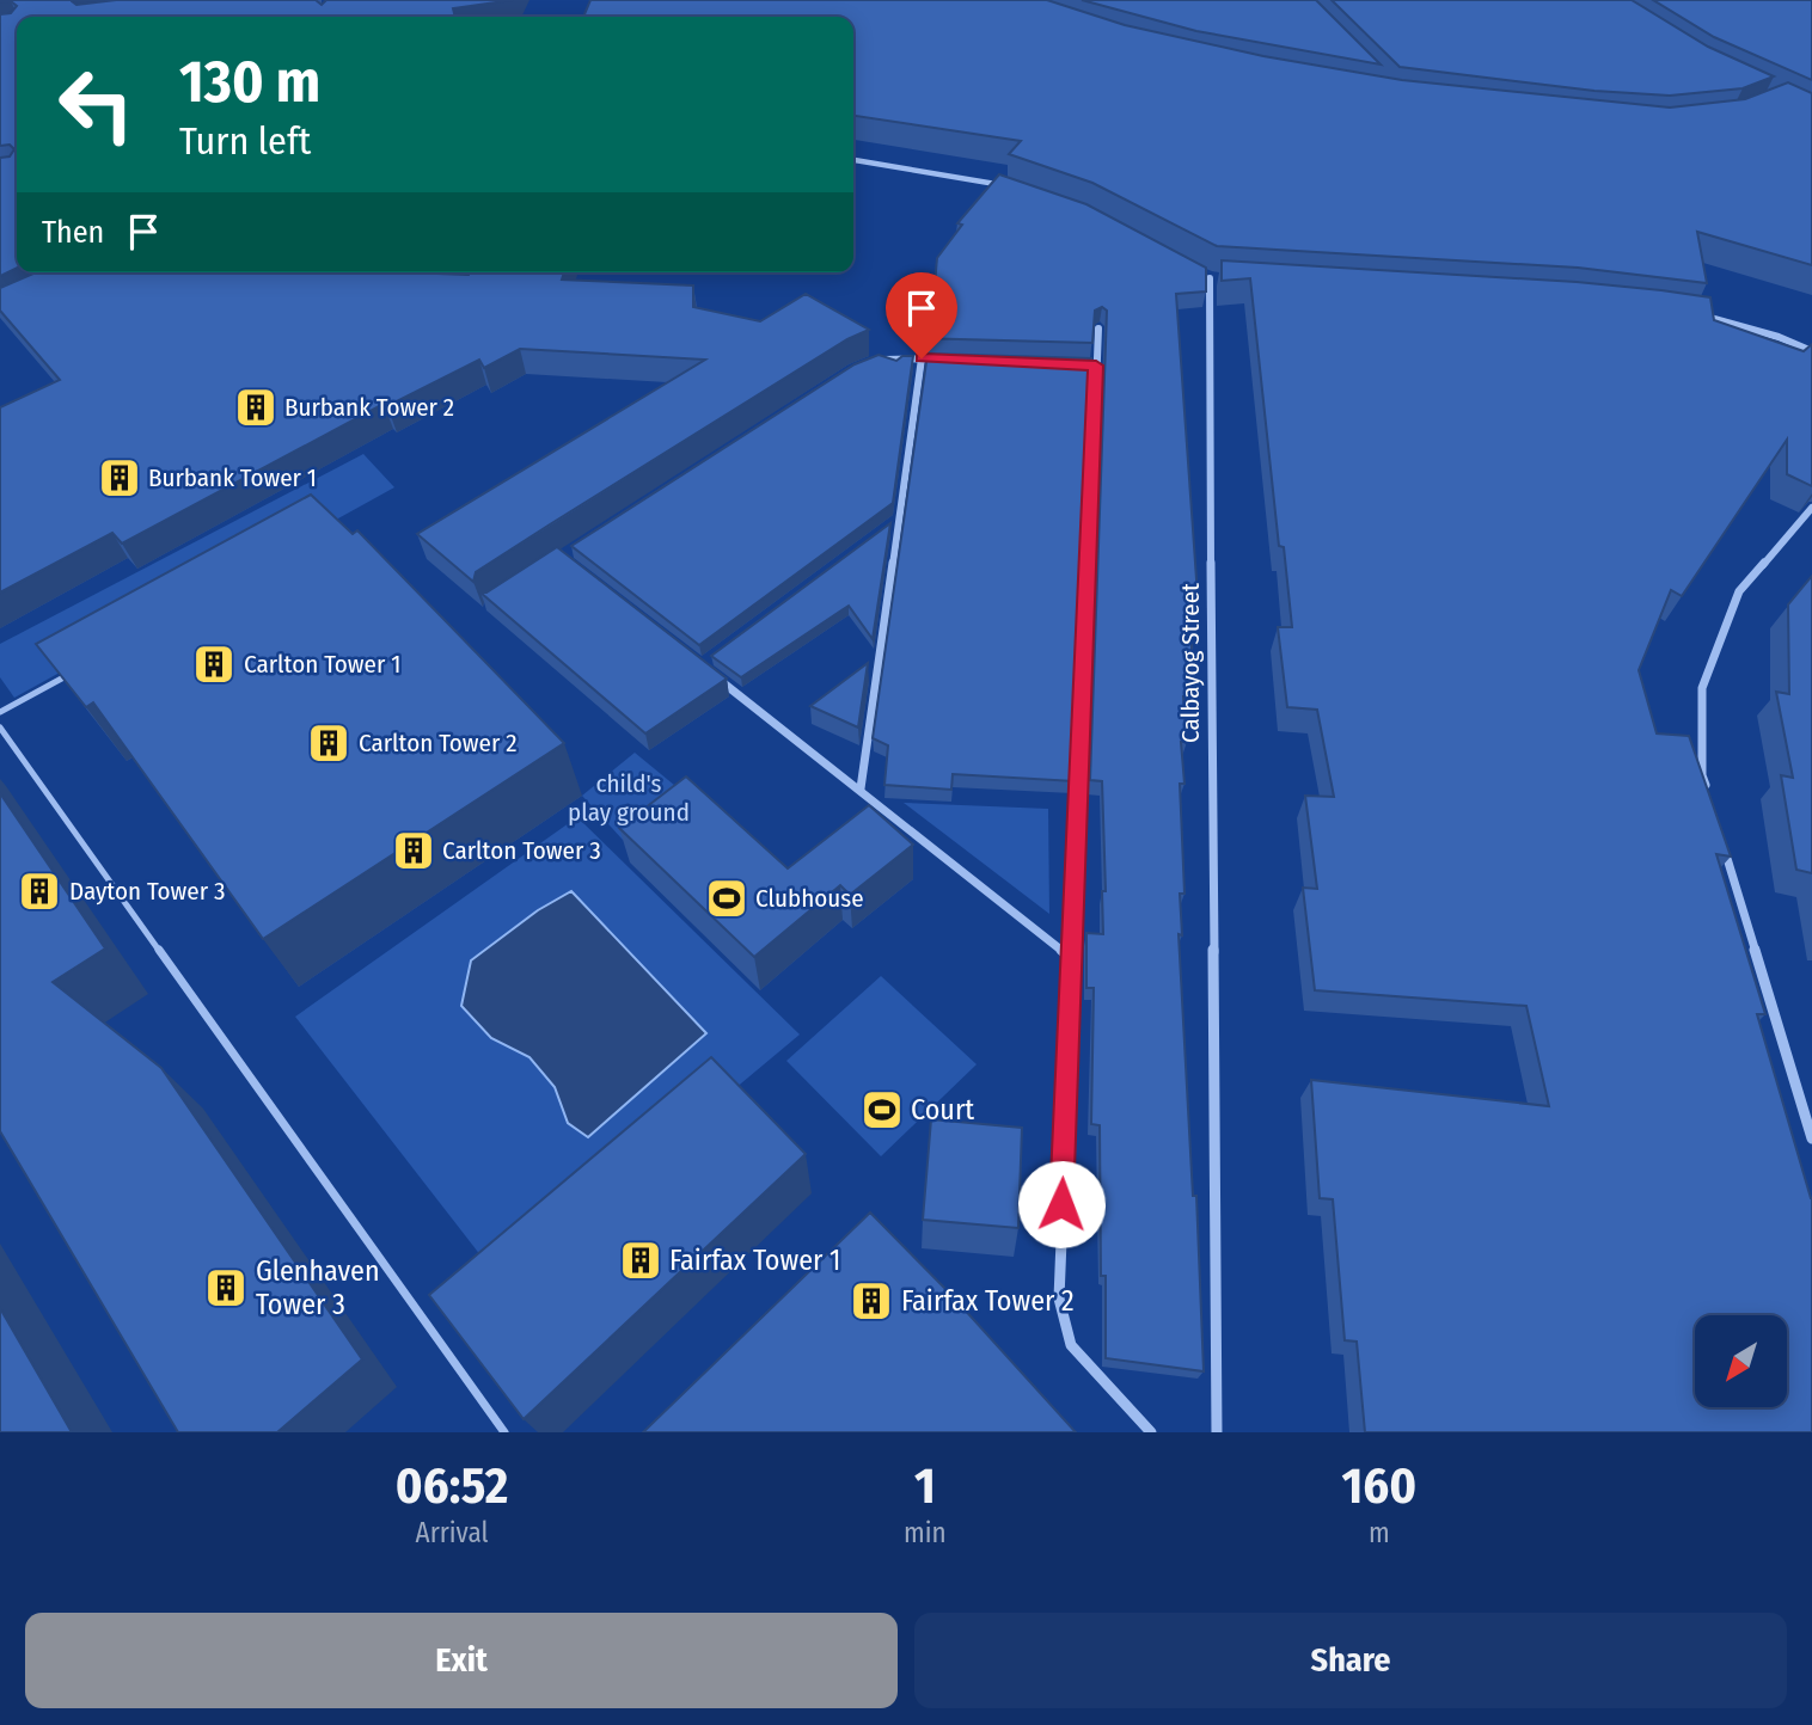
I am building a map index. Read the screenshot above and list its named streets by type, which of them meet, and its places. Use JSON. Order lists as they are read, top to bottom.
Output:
{
  "streets": {
    "street": ["Calbayog Street"]
  },
  "parks": ["child's play ground"],
  "places": {
    "building": [
      "Burbank Tower 2",
      "Burbank Tower 1",
      "Carlton Tower 1",
      "Carlton Tower 2",
      "Carlton Tower 3",
      "Dayton Tower 3",
      "Fairfax Tower 1",
      "Glenhaven Tower 3",
      "Fairfax Tower 2"
    ],
    "sports": ["Clubhouse", "Court"]
  },
  "north": "bottom left",
  "page": {
    "turn": ["130 m", "Turn left"],
    "then": "Then",
    "eta": [
      "06:52",
      "Arrival",
      "1",
      "min",
      "160",
      "m"
    ],
    "buttons": ["Exit", "Share"]
  }
}
